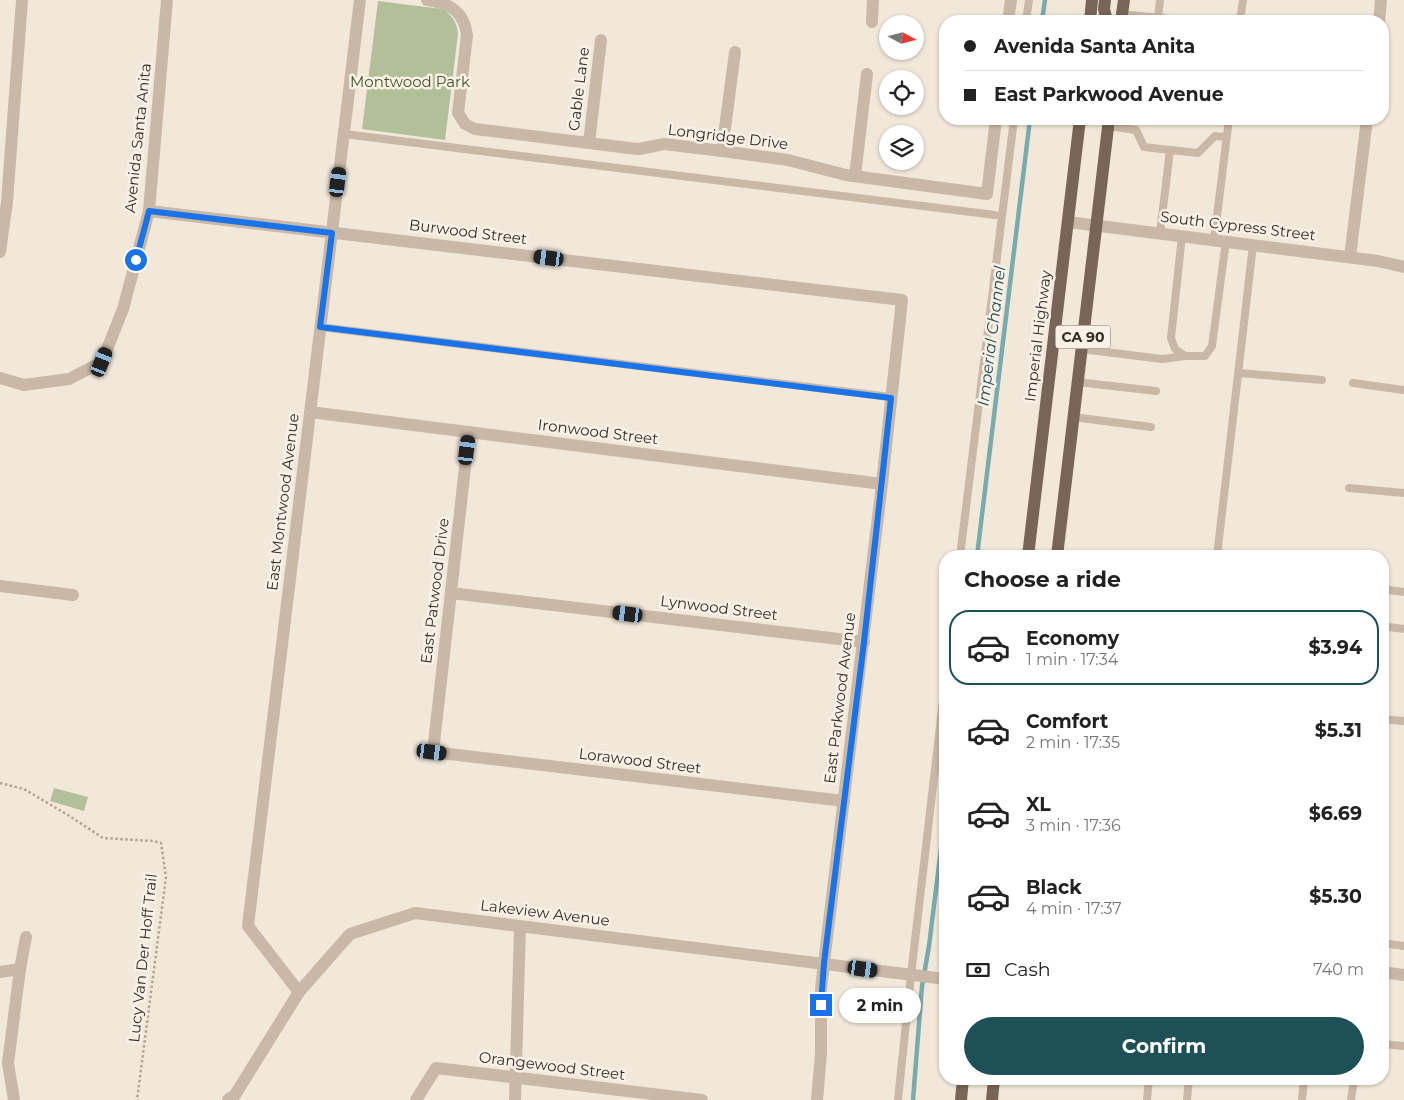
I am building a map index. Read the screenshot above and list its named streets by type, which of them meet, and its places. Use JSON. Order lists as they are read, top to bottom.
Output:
{
  "streets": {
    "main road": ["Imperial Highway", "CA 90"],
    "street": [
      "Gable Lane",
      "Longridge Drive",
      "Avenida Santa Anita",
      "South Cypress Street",
      "Burwood Street",
      "Ironwood Street",
      "East Montwood Avenue",
      "East Patwood Drive",
      "Lynwood Street",
      "East Parkwood Avenue",
      "Lorawood Street",
      "Lakeview Avenue",
      "Orangewood Street"
    ],
    "path": ["Lucy Van Der Hoff Trail"]
  },
  "crossings": [
    ["Gable Lane", "Longridge Drive"],
    ["Avenida Santa Anita", "Burwood Street"],
    ["South Cypress Street", "Imperial Highway"],
    ["South Cypress Street", "CA 90"],
    ["Burwood Street", "East Montwood Avenue"],
    ["Burwood Street", "East Parkwood Avenue"],
    ["Ironwood Street", "East Montwood Avenue"],
    ["Ironwood Street", "East Patwood Drive"],
    ["Ironwood Street", "East Parkwood Avenue"],
    ["East Montwood Avenue", "Lakeview Avenue"],
    ["East Patwood Drive", "Lynwood Street"],
    ["East Patwood Drive", "Lorawood Street"],
    ["Lynwood Street", "East Parkwood Avenue"],
    ["East Parkwood Avenue", "Lorawood Street"],
    ["East Parkwood Avenue", "Lakeview Avenue"]
  ],
  "water": ["Imperial Channel"],
  "parks": ["Montwood Park"],
  "north": "right",
  "page": {
    "banner": ["Avenida Santa Anita", "East Parkwood Avenue"],
    "heading": "Choose a ride",
    "list": [
      {
        "name": "Economy",
        "note": "1 min · 17:34",
        "value": "$3.94"
      },
      {
        "name": "Comfort",
        "note": "2 min · 17:35",
        "value": "$5.31"
      },
      {
        "name": "XL",
        "note": "3 min · 17:36",
        "value": "$6.69"
      },
      {
        "name": "Black",
        "note": "4 min · 17:37",
        "value": "$5.30"
      }
    ],
    "pay": ["Cash", "740 m"],
    "bubble": "2 min",
    "buttons": "Confirm"
  }
}
